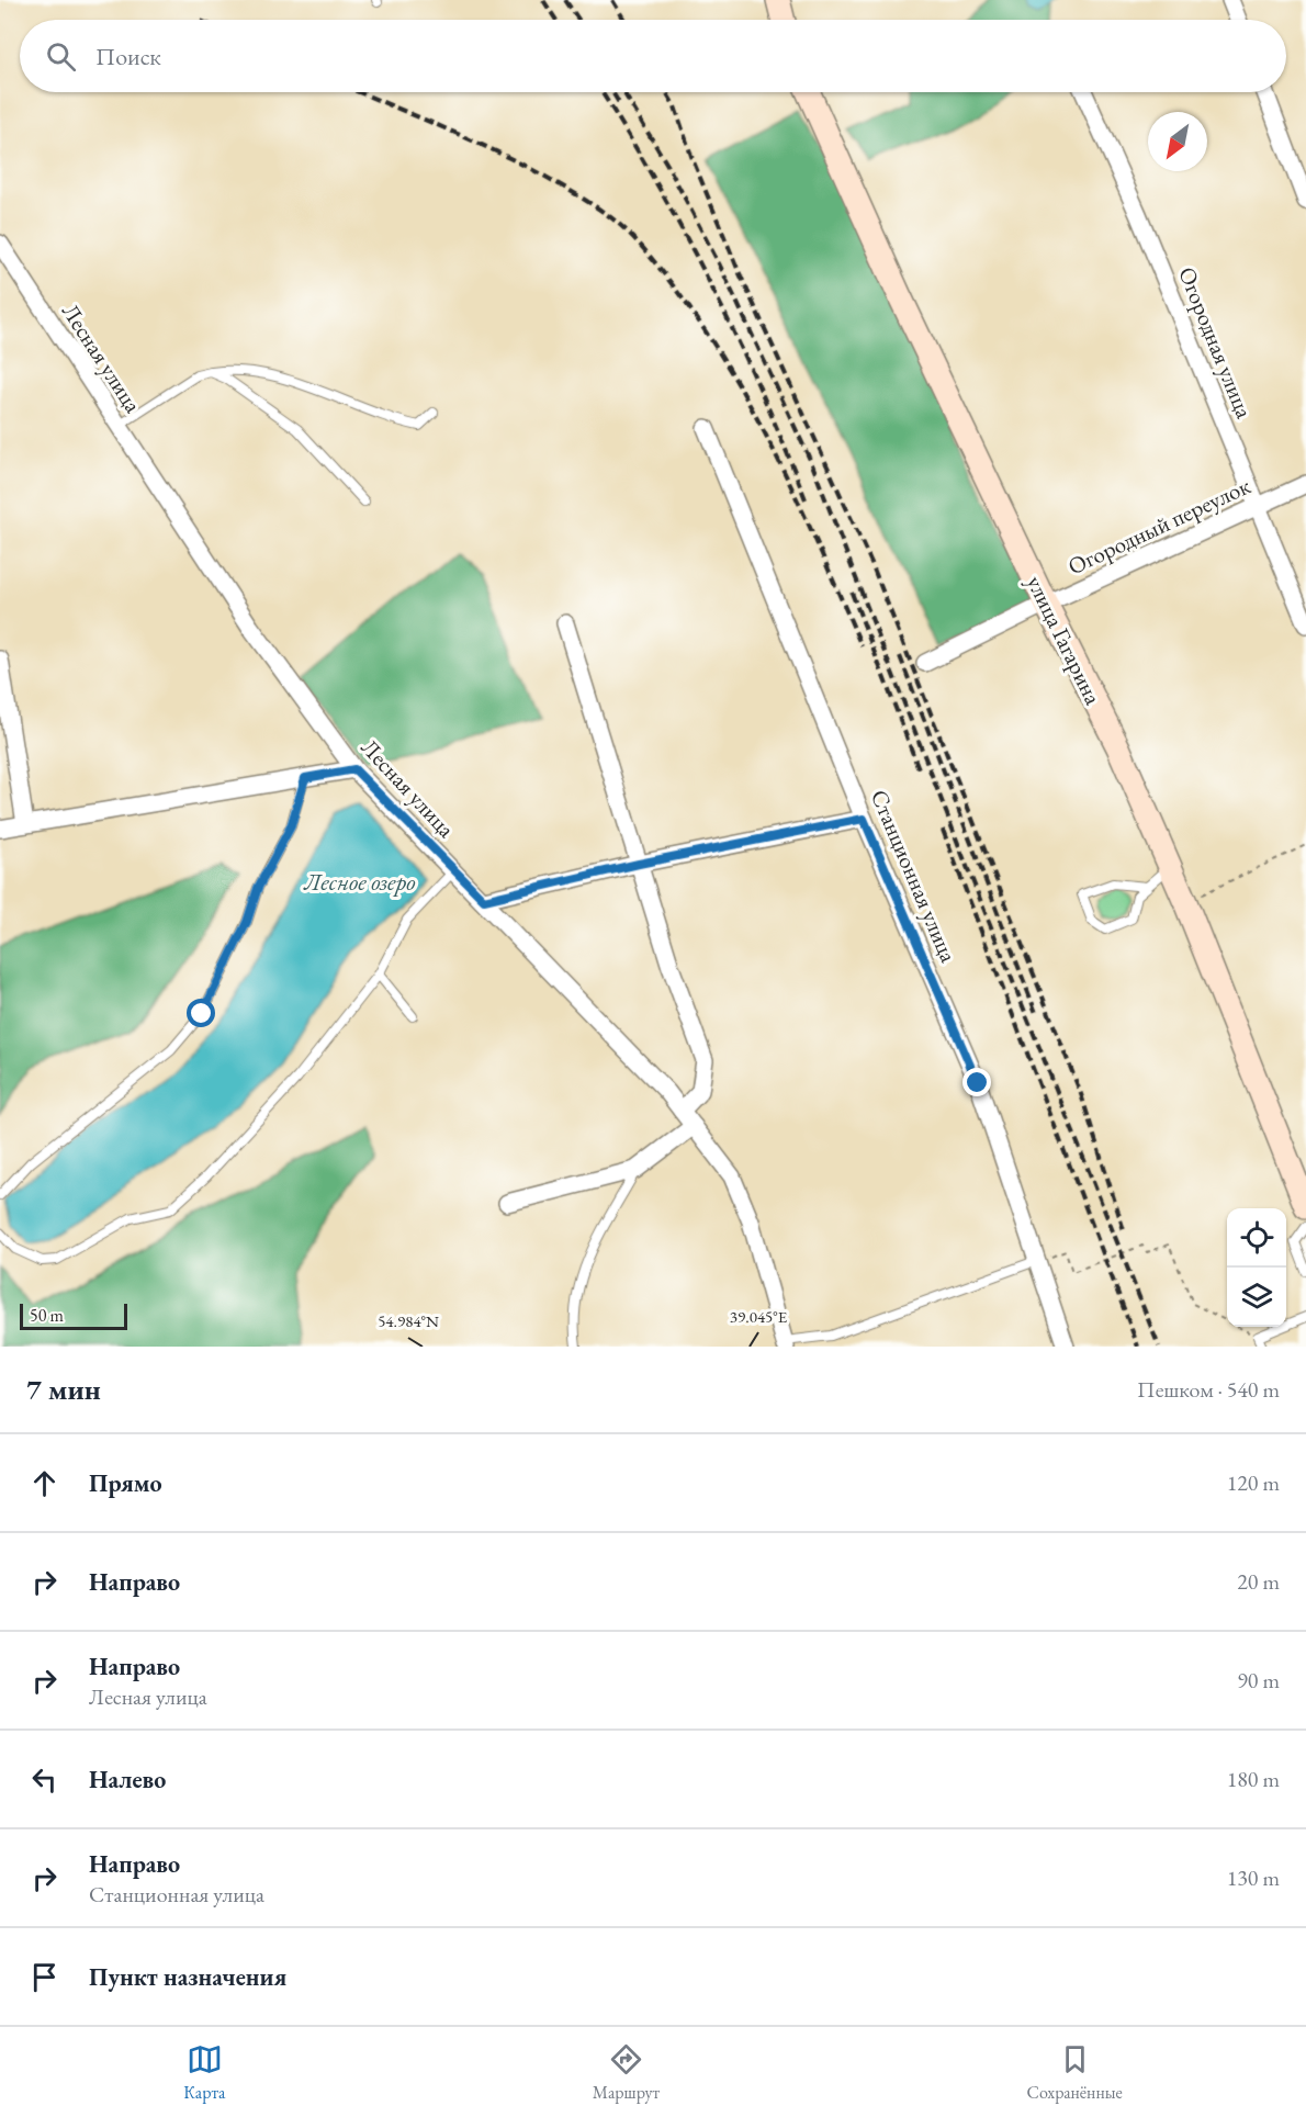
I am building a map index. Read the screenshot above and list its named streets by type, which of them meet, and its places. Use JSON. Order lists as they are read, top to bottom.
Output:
{
  "streets": {
    "street": [
      "Огородная улица",
      "Лесная улица",
      "Огородный переулок",
      "улица Гагарина",
      "Станционная улица"
    ]
  },
  "crossings": [
    ["Огородная улица", "Огородный переулок"],
    ["Огородный переулок", "улица Гагарина"]
  ],
  "water": ["Лесное озеро"],
  "scale_bar": "50 m",
  "north": "bottom left",
  "page": {
    "search": "Поиск",
    "scale": "50 m",
    "heading": ["7 мин", "Пешком · 540 m"],
    "list": [
      ["Прямо", "120 m"],
      ["Направо", "20 m"],
      ["Направо", "Лесная улица", "90 m"],
      ["Налево", "180 m"],
      ["Направо", "Станционная улица", "130 m"],
      "Пункт назначения"
    ],
    "nav": ["Карта", "Маршрут", "Сохранённые"]
  },
  "coordinates": ["39.045°E", "54.984°N"]
}
